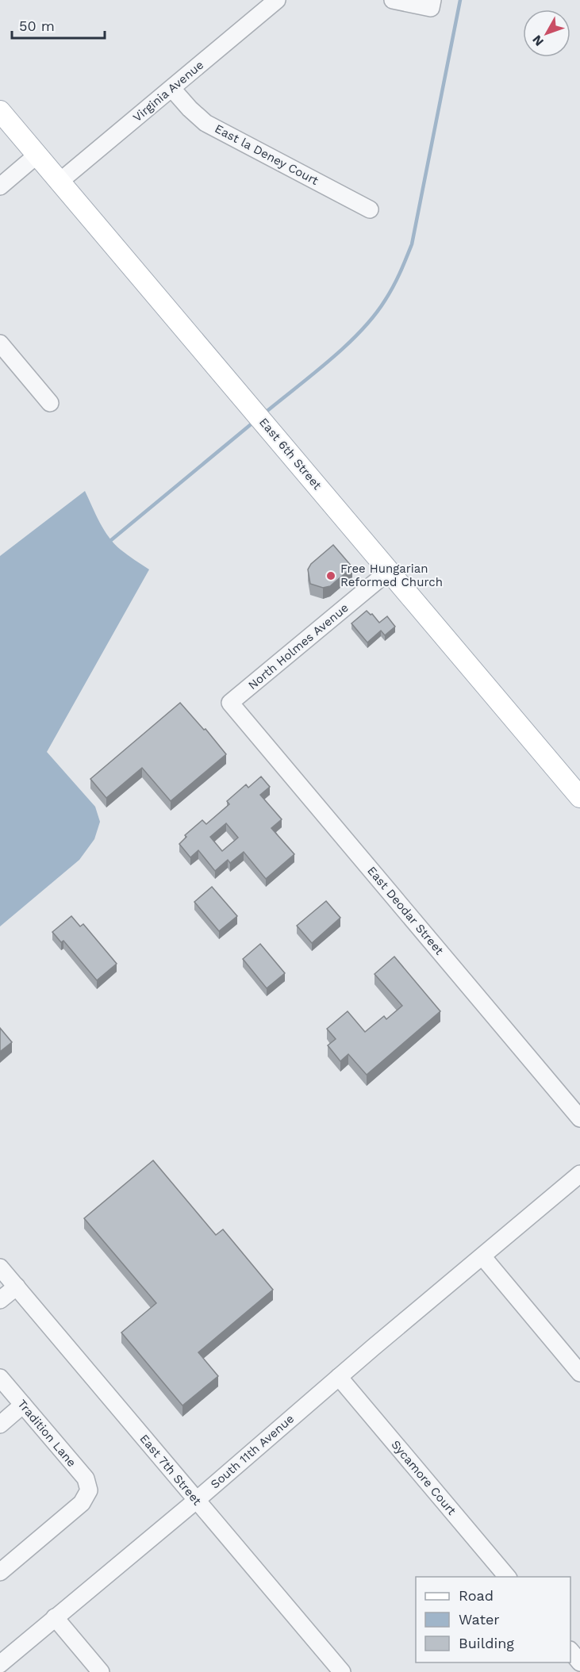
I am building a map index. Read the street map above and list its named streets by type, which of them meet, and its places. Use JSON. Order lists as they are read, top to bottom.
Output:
{
  "streets": {
    "main road": ["East 6th Street"],
    "street": [
      "Virginia Avenue",
      "East la Deney Court",
      "North Holmes Avenue",
      "East Deodar Street",
      "Tradition Lane",
      "South 11th Avenue",
      "East 7th Street",
      "Sycamore Court"
    ]
  },
  "crossings": [
    ["Virginia Avenue", "East la Deney Court"],
    ["Virginia Avenue", "East 6th Street"],
    ["East 6th Street", "North Holmes Avenue"],
    ["North Holmes Avenue", "East Deodar Street"],
    ["South 11th Avenue", "East 7th Street"],
    ["South 11th Avenue", "Sycamore Court"]
  ],
  "places": ["Free Hungarian Reformed Church"],
  "legend": ["Road", "Water", "Building"],
  "scale_bar": "50 m",
  "north": "bottom left"
}
